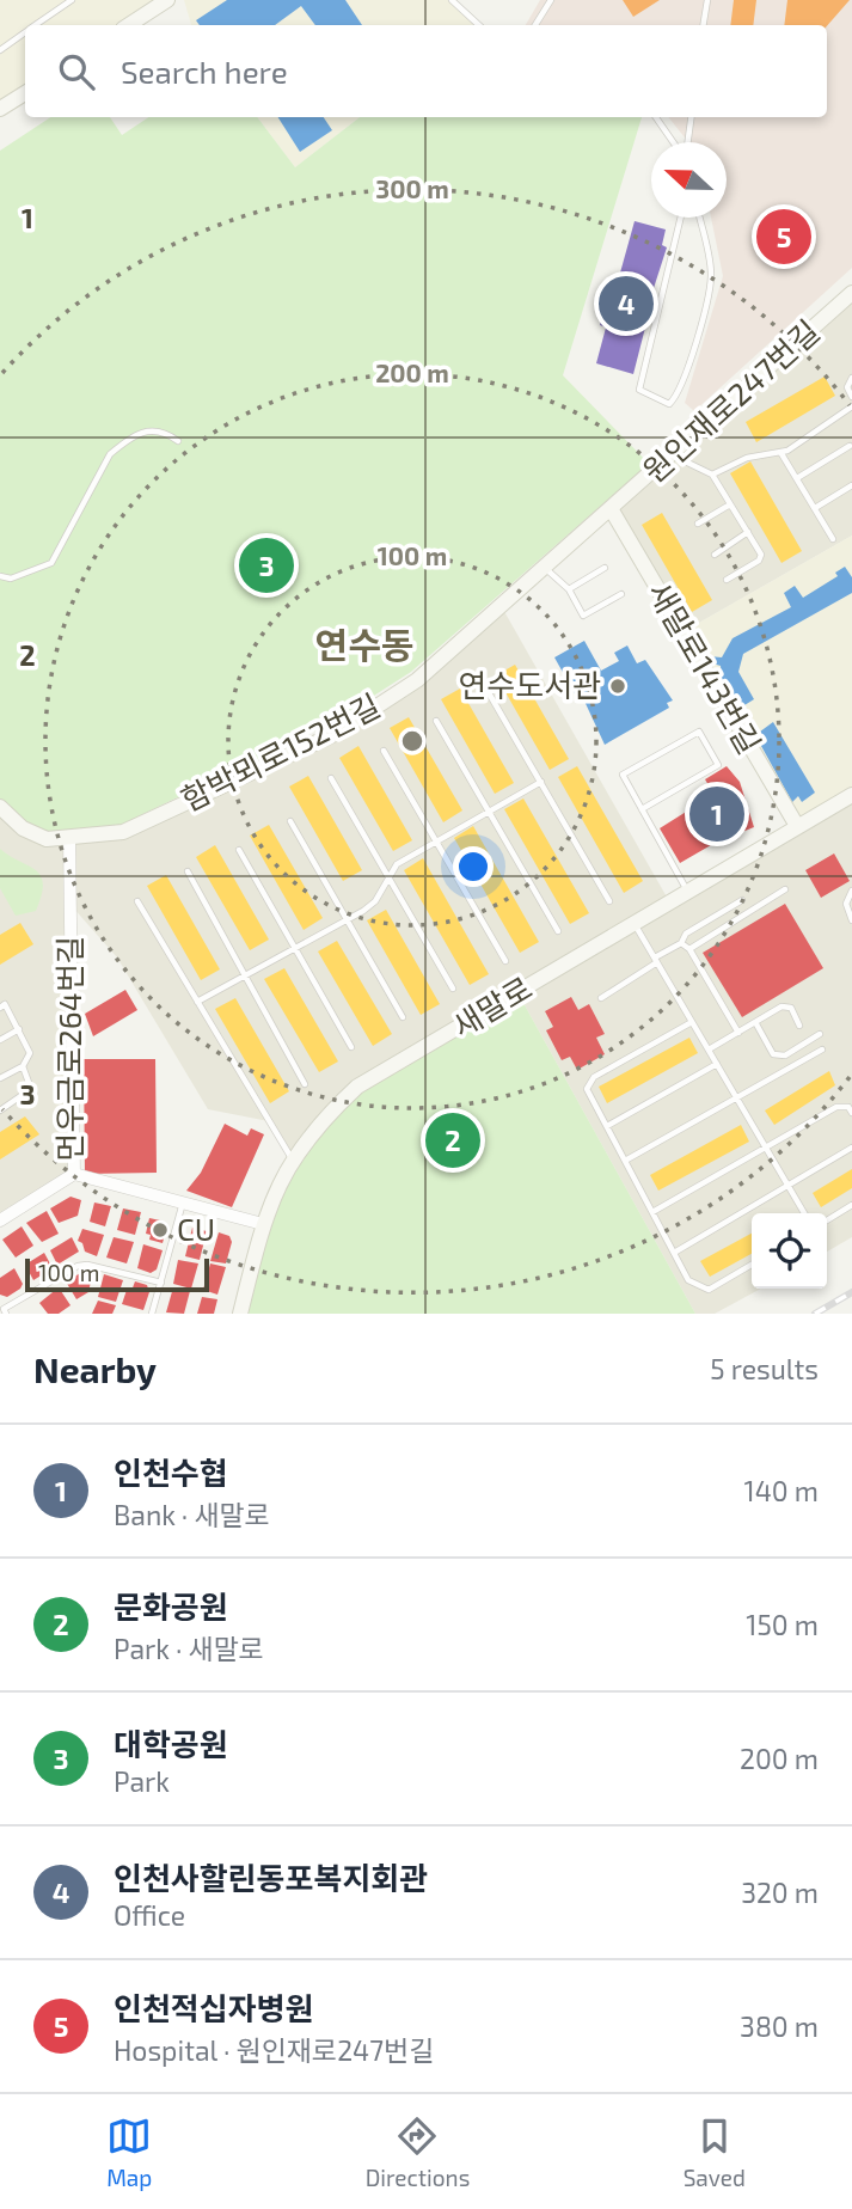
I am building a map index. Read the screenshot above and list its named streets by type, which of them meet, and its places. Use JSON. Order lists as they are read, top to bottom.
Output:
{
  "streets": {
    "street": [
      "원인재로247번길",
      "새말로143번길",
      "함박뫼로152번길",
      "새말로",
      "먼우금로264번길"
    ]
  },
  "crossings": [
    ["원인재로247번길", "새말로143번길"],
    ["원인재로247번길", "함박뫼로152번길"],
    ["새말로143번길", "함박뫼로152번길"],
    ["새말로143번길", "새말로"],
    ["함박뫼로152번길", "먼우금로264번길"]
  ],
  "districts": ["연수동"],
  "places": ["연수도서관", "CU"],
  "scale_bar": "100 m",
  "north": "left",
  "page": {
    "search": "Search here",
    "pins": [
      "5",
      "4",
      "3",
      "1",
      "2"
    ],
    "scale": "100 m",
    "heading": ["Nearby", "5 results"],
    "list": [
      {
        "mark": "1",
        "name": "인천수협",
        "note": "Bank · 새말로",
        "value": "140 m"
      },
      {
        "mark": "2",
        "name": "문화공원",
        "note": "Park · 새말로",
        "value": "150 m"
      },
      {
        "mark": "3",
        "name": "대학공원",
        "note": "Park",
        "value": "200 m"
      },
      {
        "mark": "4",
        "name": "인천사할린동포복지회관",
        "note": "Office",
        "value": "320 m"
      },
      {
        "mark": "5",
        "name": "인천적십자병원",
        "note": "Hospital · 원인재로247번길",
        "value": "380 m"
      }
    ],
    "nav": ["Map", "Directions", "Saved"]
  },
  "grid": {
    "rows": ["1", "2", "3"]
  },
  "rings": ["300 m", "200 m", "100 m"]
}
